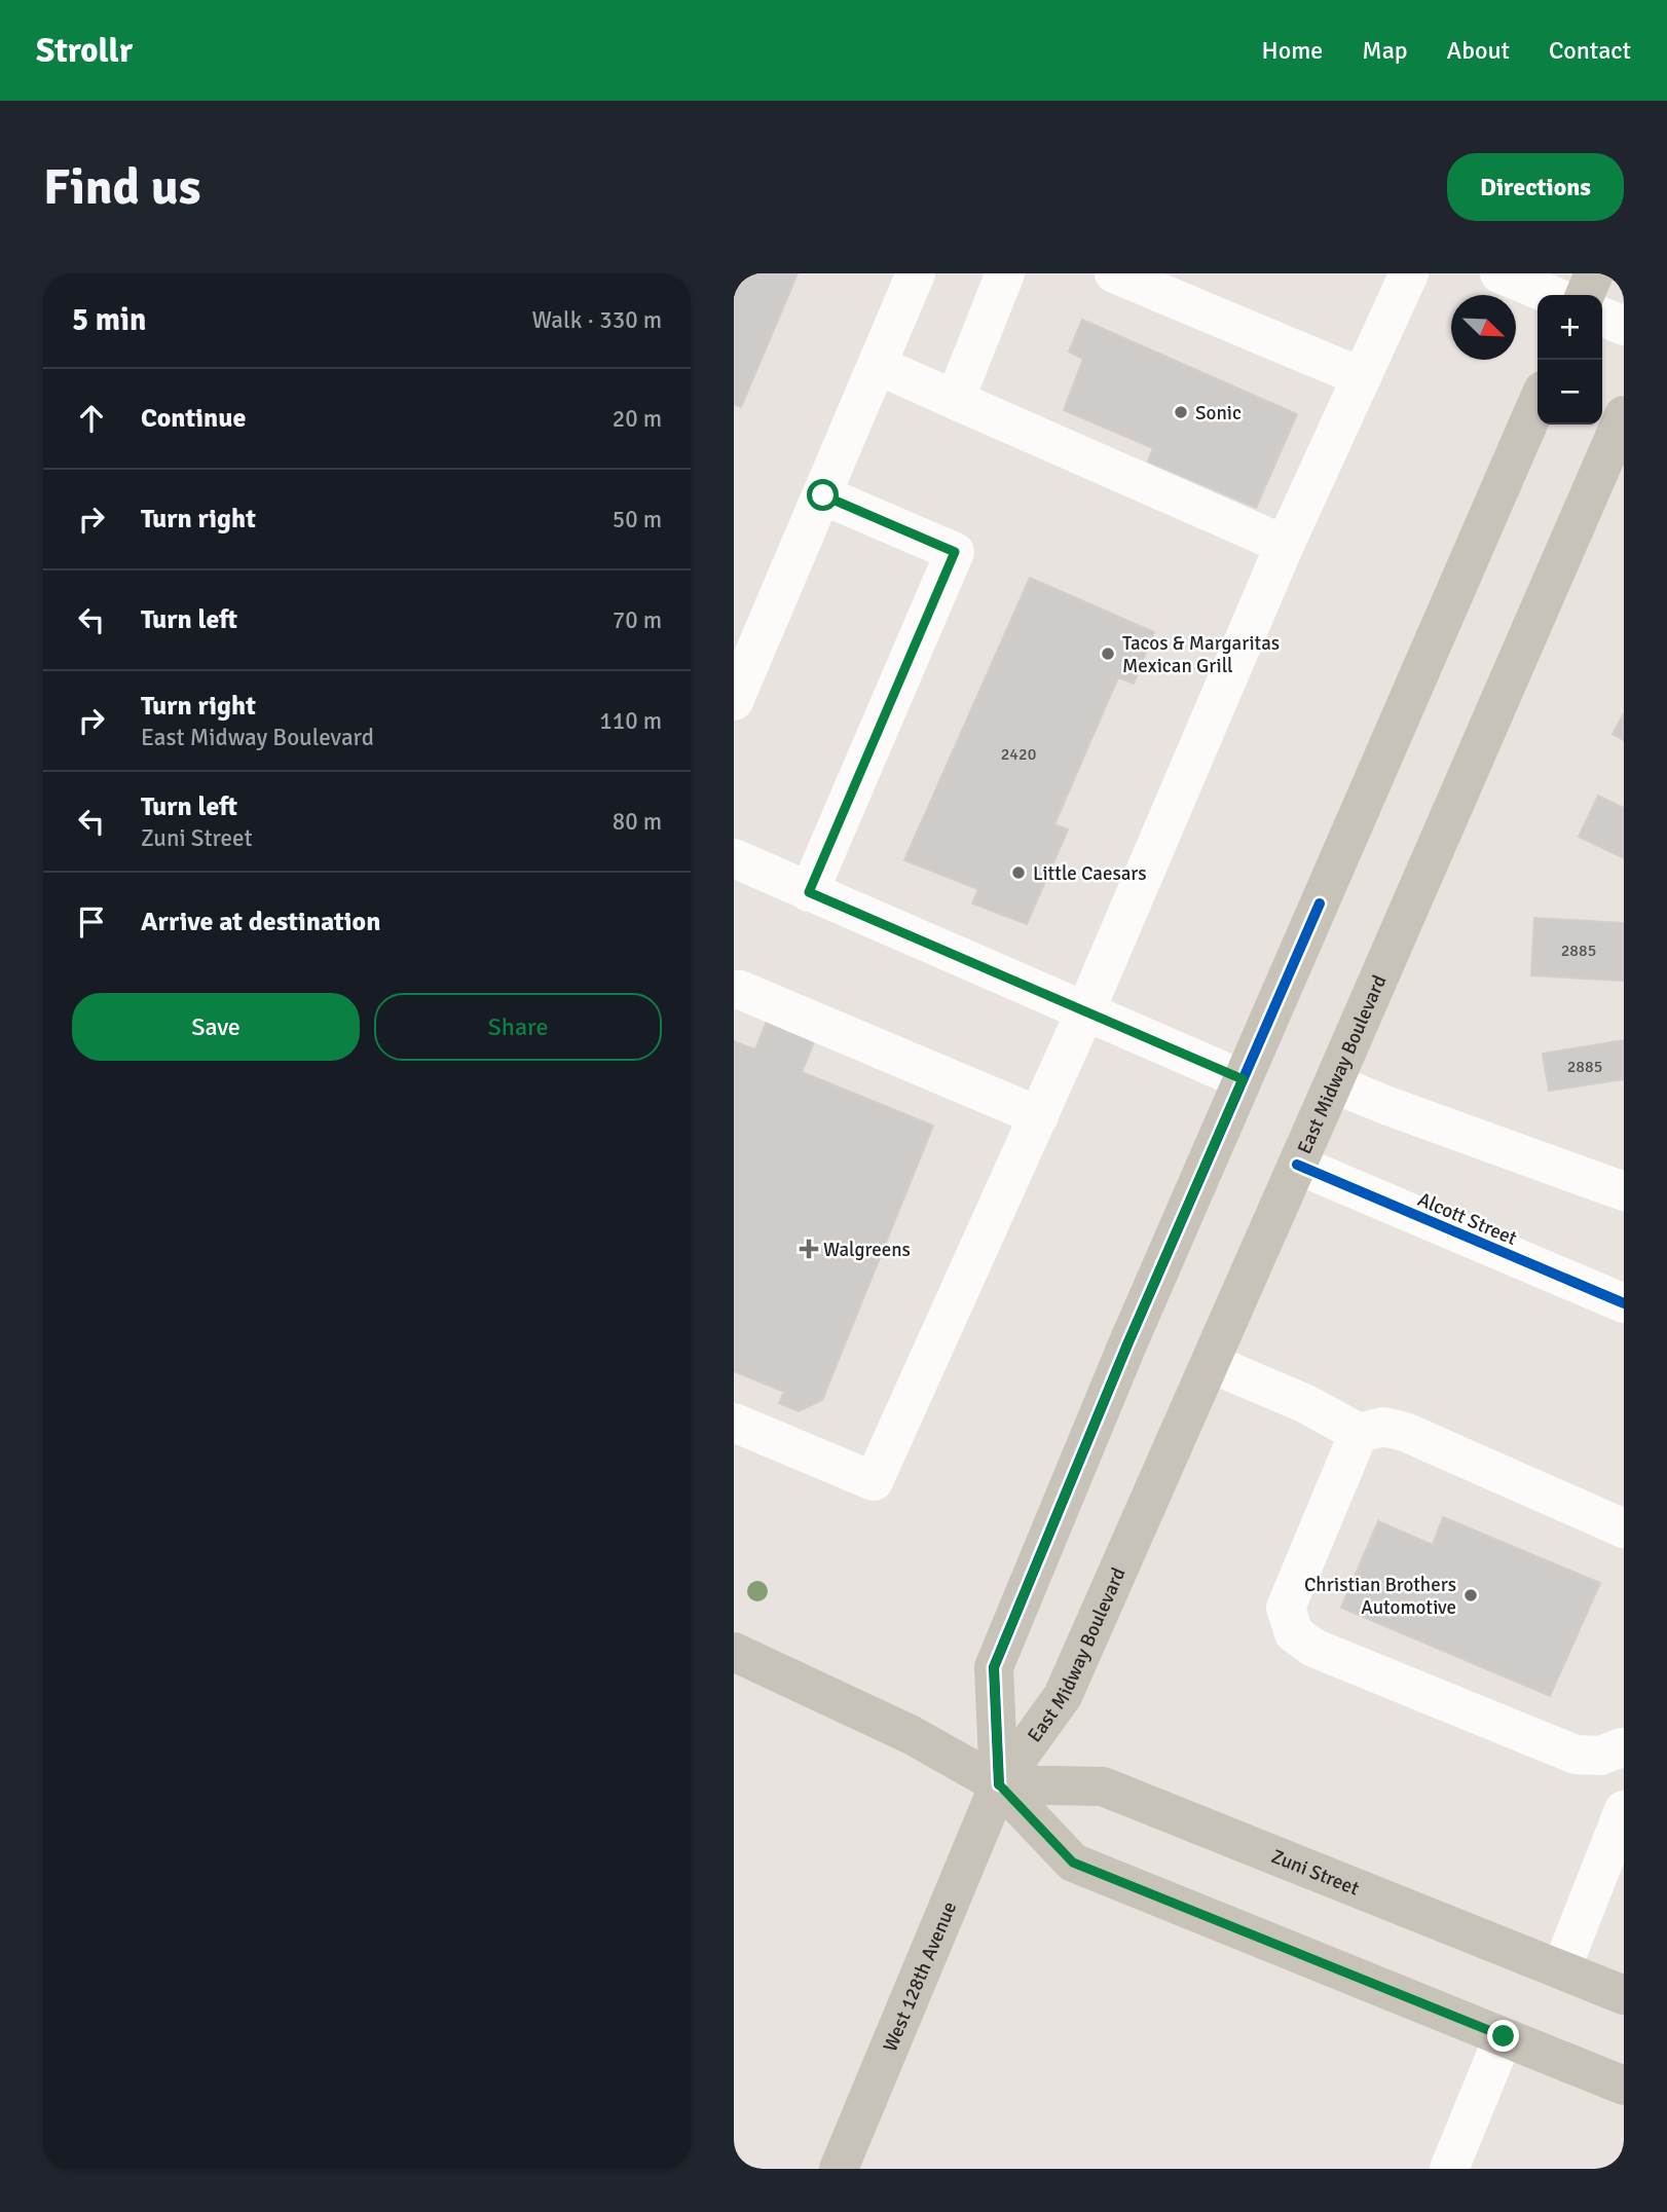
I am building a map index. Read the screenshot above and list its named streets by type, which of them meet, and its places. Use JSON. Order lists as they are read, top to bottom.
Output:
{
  "streets": {
    "main road": ["East Midway Boulevard", "Zuni Street", "West 128th Avenue"],
    "street": ["Alcott Street"]
  },
  "crossings": [
    ["East Midway Boulevard", "Alcott Street"],
    ["East Midway Boulevard", "Zuni Street"],
    ["East Midway Boulevard", "West 128th Avenue"],
    ["Zuni Street", "West 128th Avenue"]
  ],
  "places": {
    "other": [
      "Sonic",
      "Tacos & Margaritas Mexican Grill",
      "Little Caesars",
      "Christian Brothers Automotive"
    ],
    "health": ["Walgreens"]
  },
  "house_numbers": ["2420", "2885", "2885"],
  "north": "bottom right",
  "page": {
    "header": "Strollr",
    "nav": [
      "Home",
      "Map",
      "About",
      "Contact"
    ],
    "buttons": [
      "Directions",
      ["Save", "Share"]
    ],
    "title": "Find us",
    "heading": ["5 min", "Walk · 330 m"],
    "map_buttons": ["+", "−"],
    "list": [
      ["Continue", "20 m"],
      ["Turn right", "50 m"],
      ["Turn left", "70 m"],
      ["Turn right", "East Midway Boulevard", "110 m"],
      ["Turn left", "Zuni Street", "80 m"],
      "Arrive at destination"
    ]
  }
}
